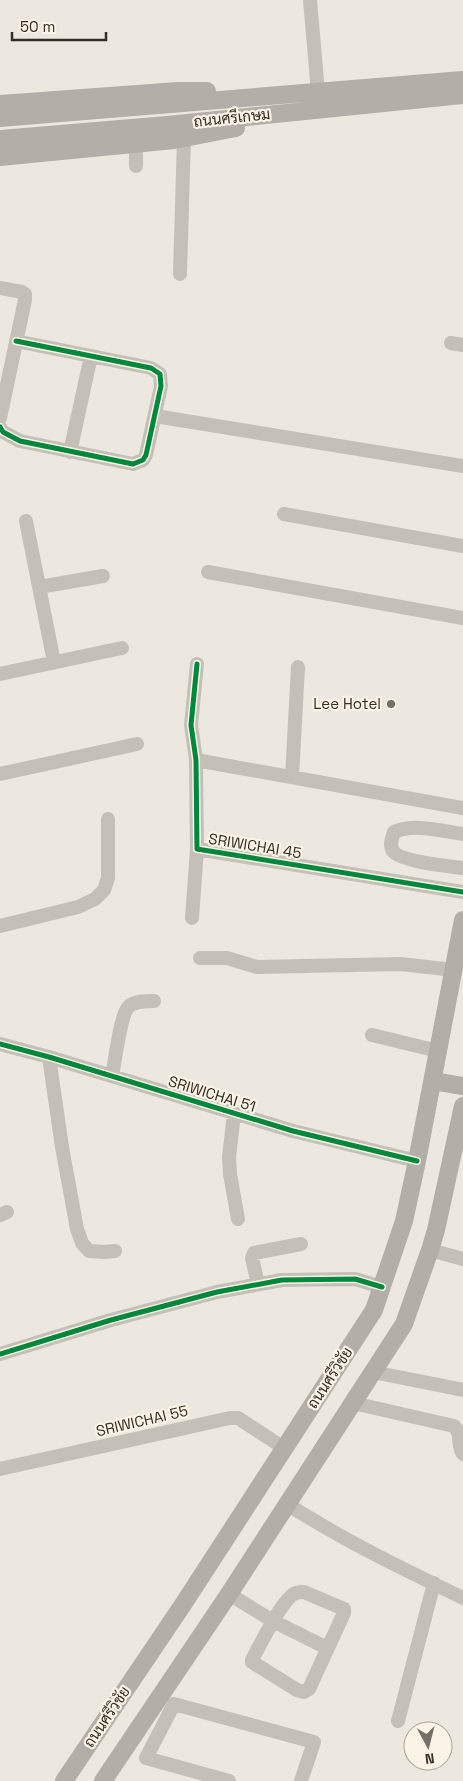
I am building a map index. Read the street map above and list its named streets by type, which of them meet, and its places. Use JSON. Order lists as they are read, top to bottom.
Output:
{
  "streets": {
    "main road": ["ถนนศรีเกษม", "ถนนศรีวิชัย"],
    "street": ["SRIWICHAI 45", "SRIWICHAI 51", "SRIWICHAI 55"]
  },
  "crossings": [
    ["SRIWICHAI 51", "ถนนศรีวิชัย"],
    ["ถนนศรีวิชัย", "SRIWICHAI 55"]
  ],
  "places": ["Lee Hotel"],
  "scale_bar": "50 m",
  "north": "bottom"
}
